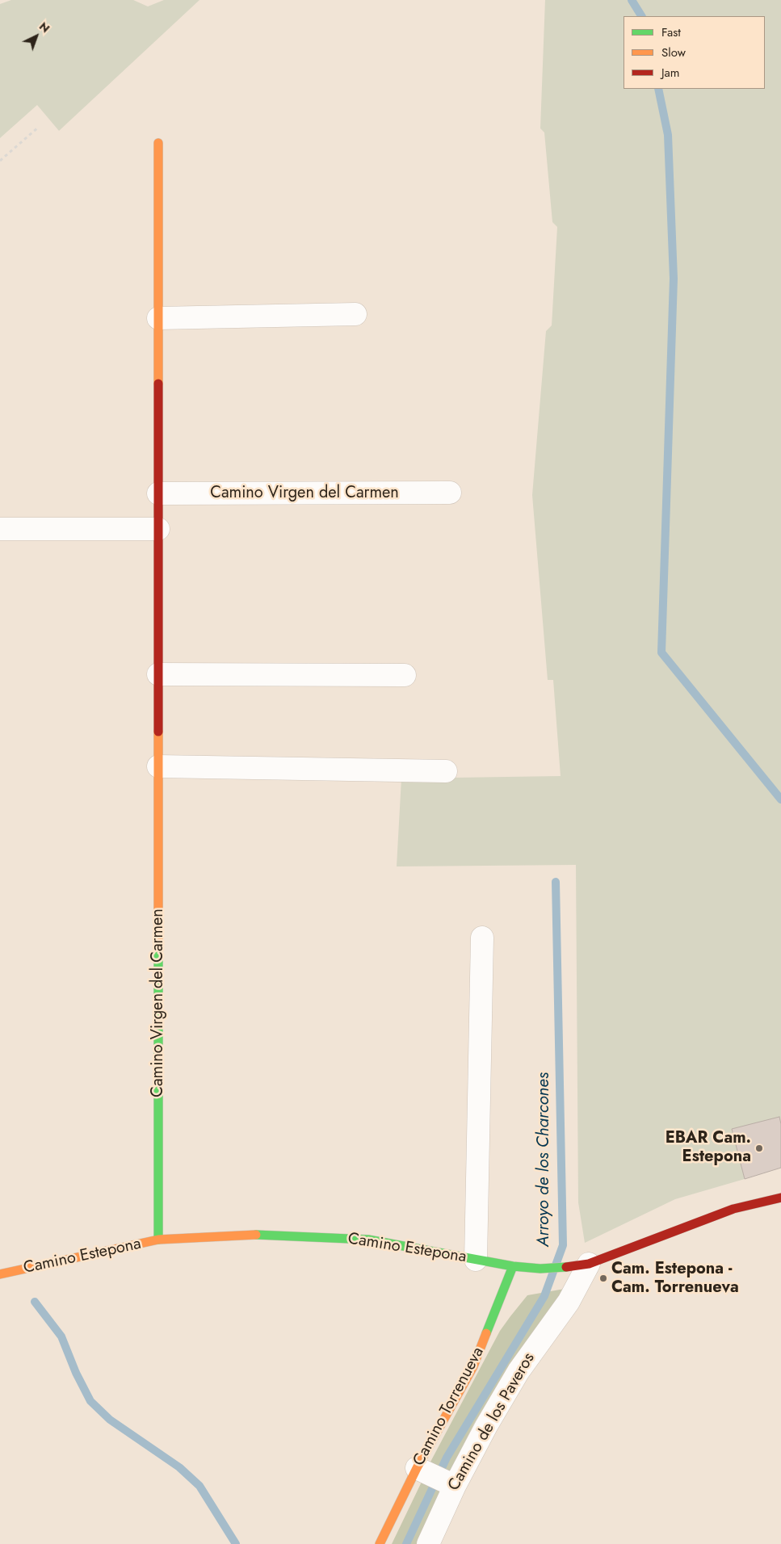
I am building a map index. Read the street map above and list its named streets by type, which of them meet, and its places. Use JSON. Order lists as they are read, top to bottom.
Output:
{
  "streets": {
    "street": [
      "Camino Virgen del Carmen",
      "Camino Estepona",
      "Camino Torrenueva",
      "Camino de los Paveros"
    ]
  },
  "crossings": [
    ["Camino Virgen del Carmen", "Camino Estepona"],
    ["Camino Estepona", "Camino Torrenueva"],
    ["Camino Estepona", "Camino de los Paveros"],
    ["Camino Torrenueva", "Camino de los Paveros"]
  ],
  "water": ["Arroyo de los Charcones"],
  "places": ["EBAR Cam. Estepona", "Cam. Estepona - Cam. Torrenueva"],
  "legend": ["Fast", "Slow", "Jam"],
  "north": "top right"
}
